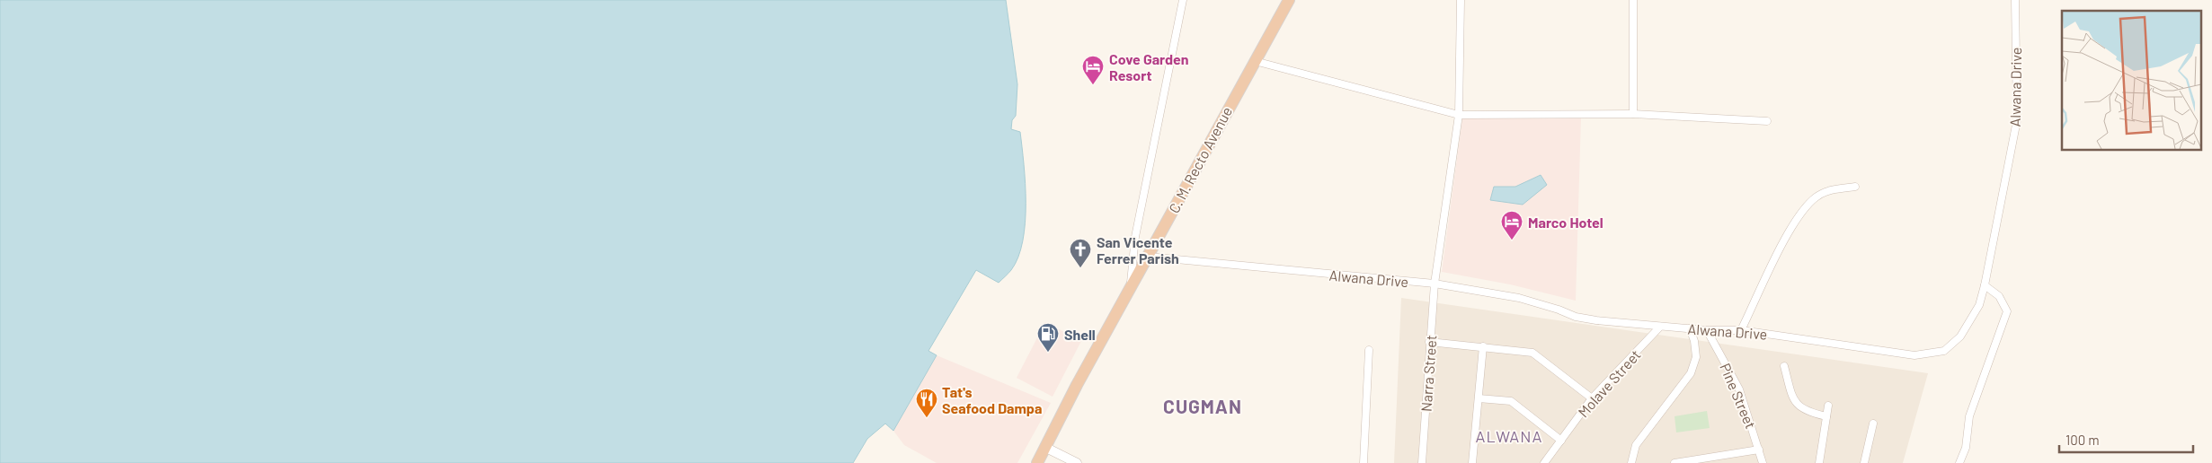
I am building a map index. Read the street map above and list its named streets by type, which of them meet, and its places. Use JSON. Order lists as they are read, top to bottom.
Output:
{
  "streets": {
    "highway": ["C. M. Recto Avenue"],
    "street": [
      "Alwana Drive",
      "Narra Street",
      "Molave Street",
      "Pine Street"
    ]
  },
  "crossings": [
    ["Alwana Drive", "C. M. Recto Avenue"],
    ["Alwana Drive", "Narra Street"],
    ["Alwana Drive", "Molave Street"],
    ["Alwana Drive", "Pine Street"]
  ],
  "districts": ["CUGMAN", "ALWANA"],
  "places": {
    "hotel": ["Cove Garden Resort", "Marco Hotel"],
    "church": ["San Vicente Ferrer Parish"],
    "fuel station": ["Shell"],
    "restaurant": ["Tat's Seafood Dampa"]
  },
  "scale_bar": "100 m"
}
